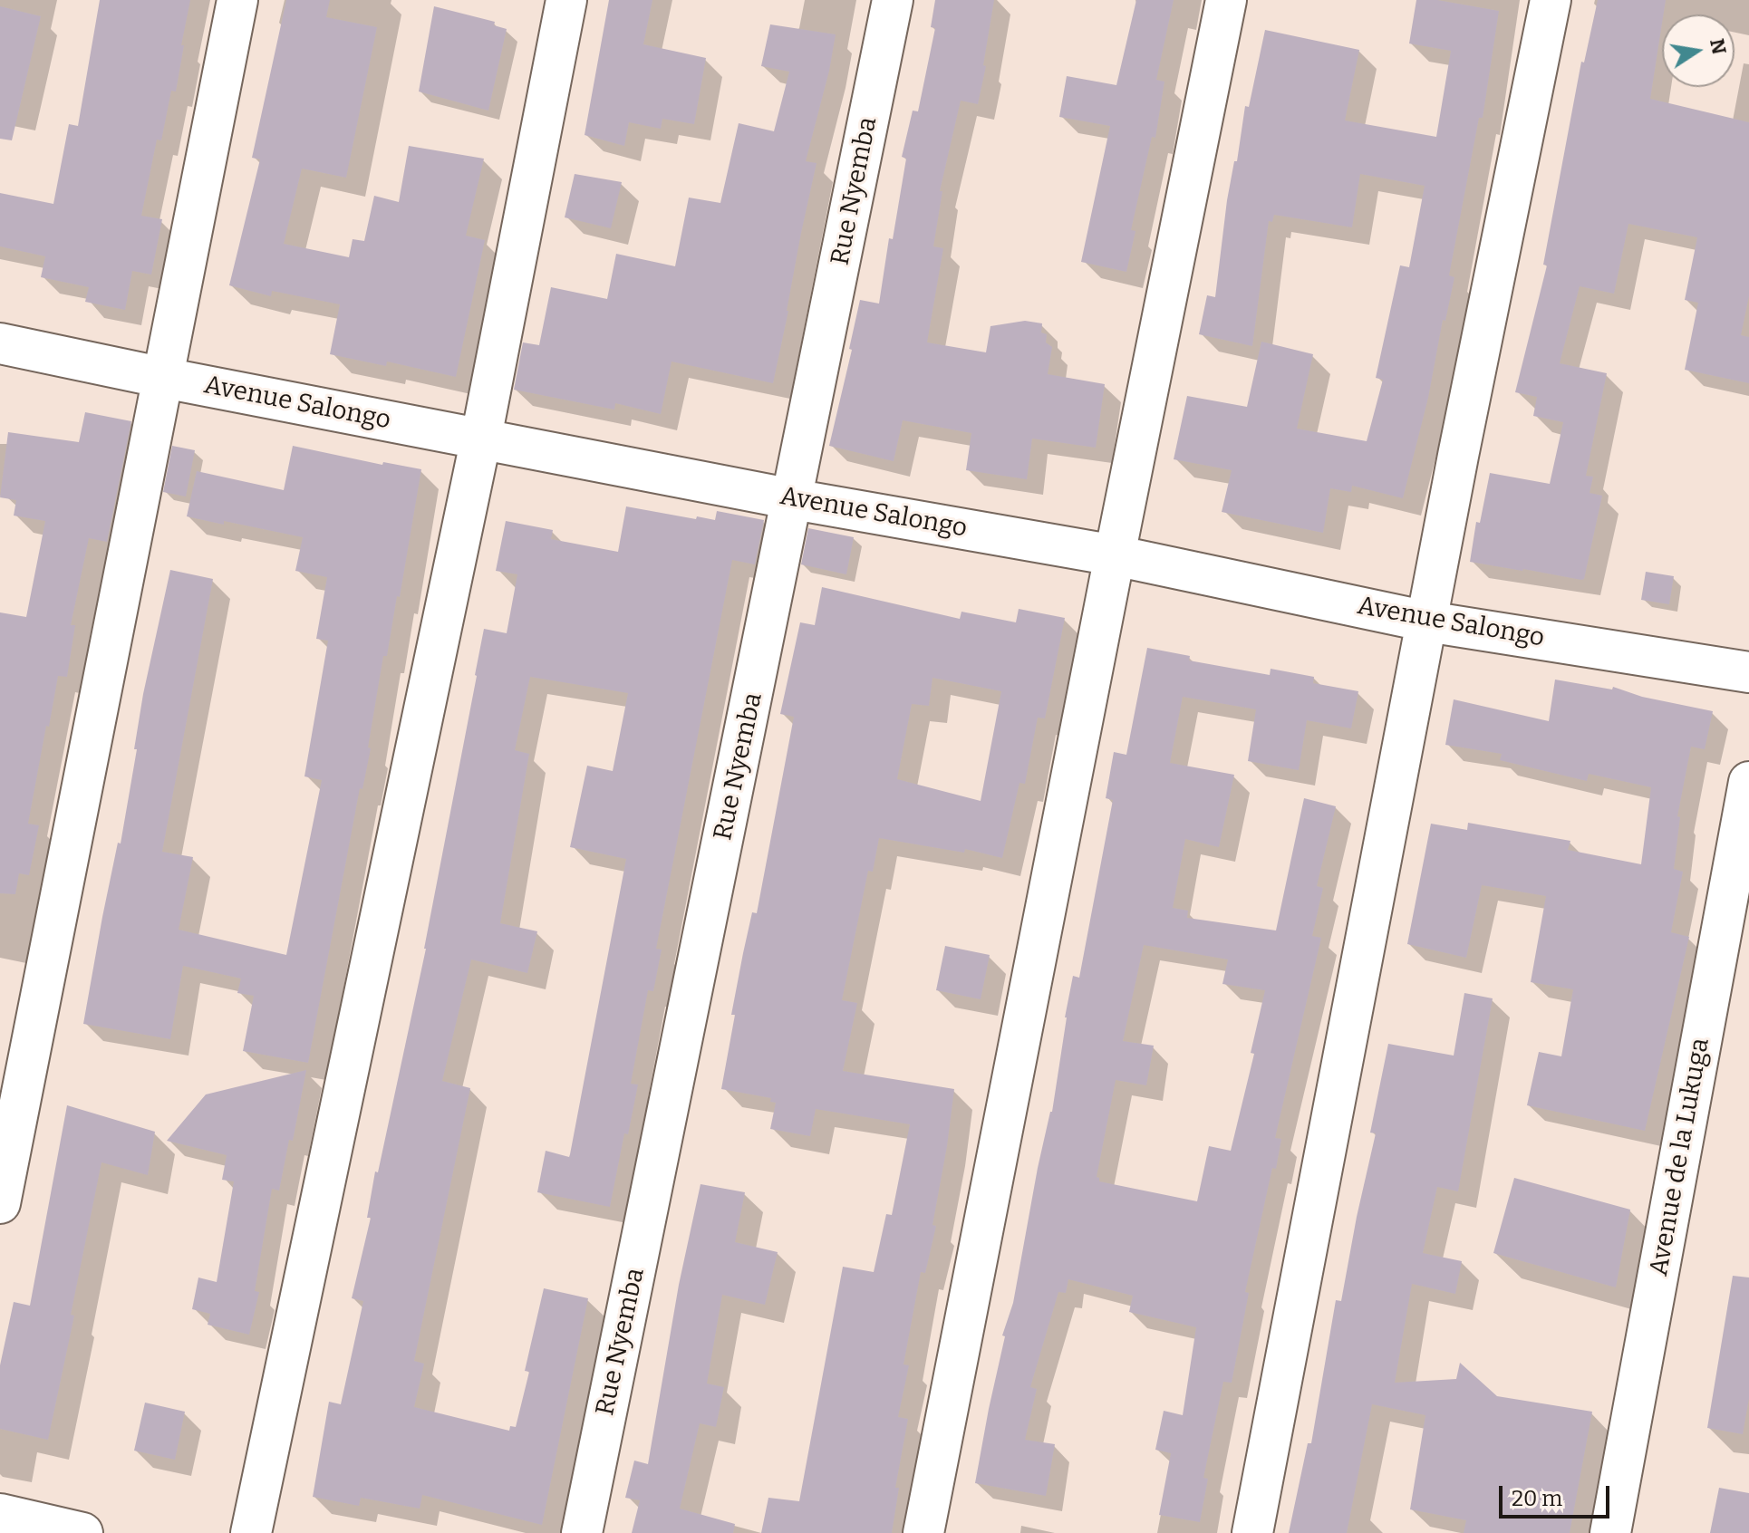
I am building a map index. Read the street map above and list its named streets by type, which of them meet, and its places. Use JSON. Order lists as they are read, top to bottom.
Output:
{
  "streets": {
    "street": ["Rue Nyemba", "Avenue Salongo", "Avenue de la Lukuga"]
  },
  "crossings": [
    ["Rue Nyemba", "Avenue Salongo"]
  ],
  "scale_bar": "20 m",
  "north": "right"
}
